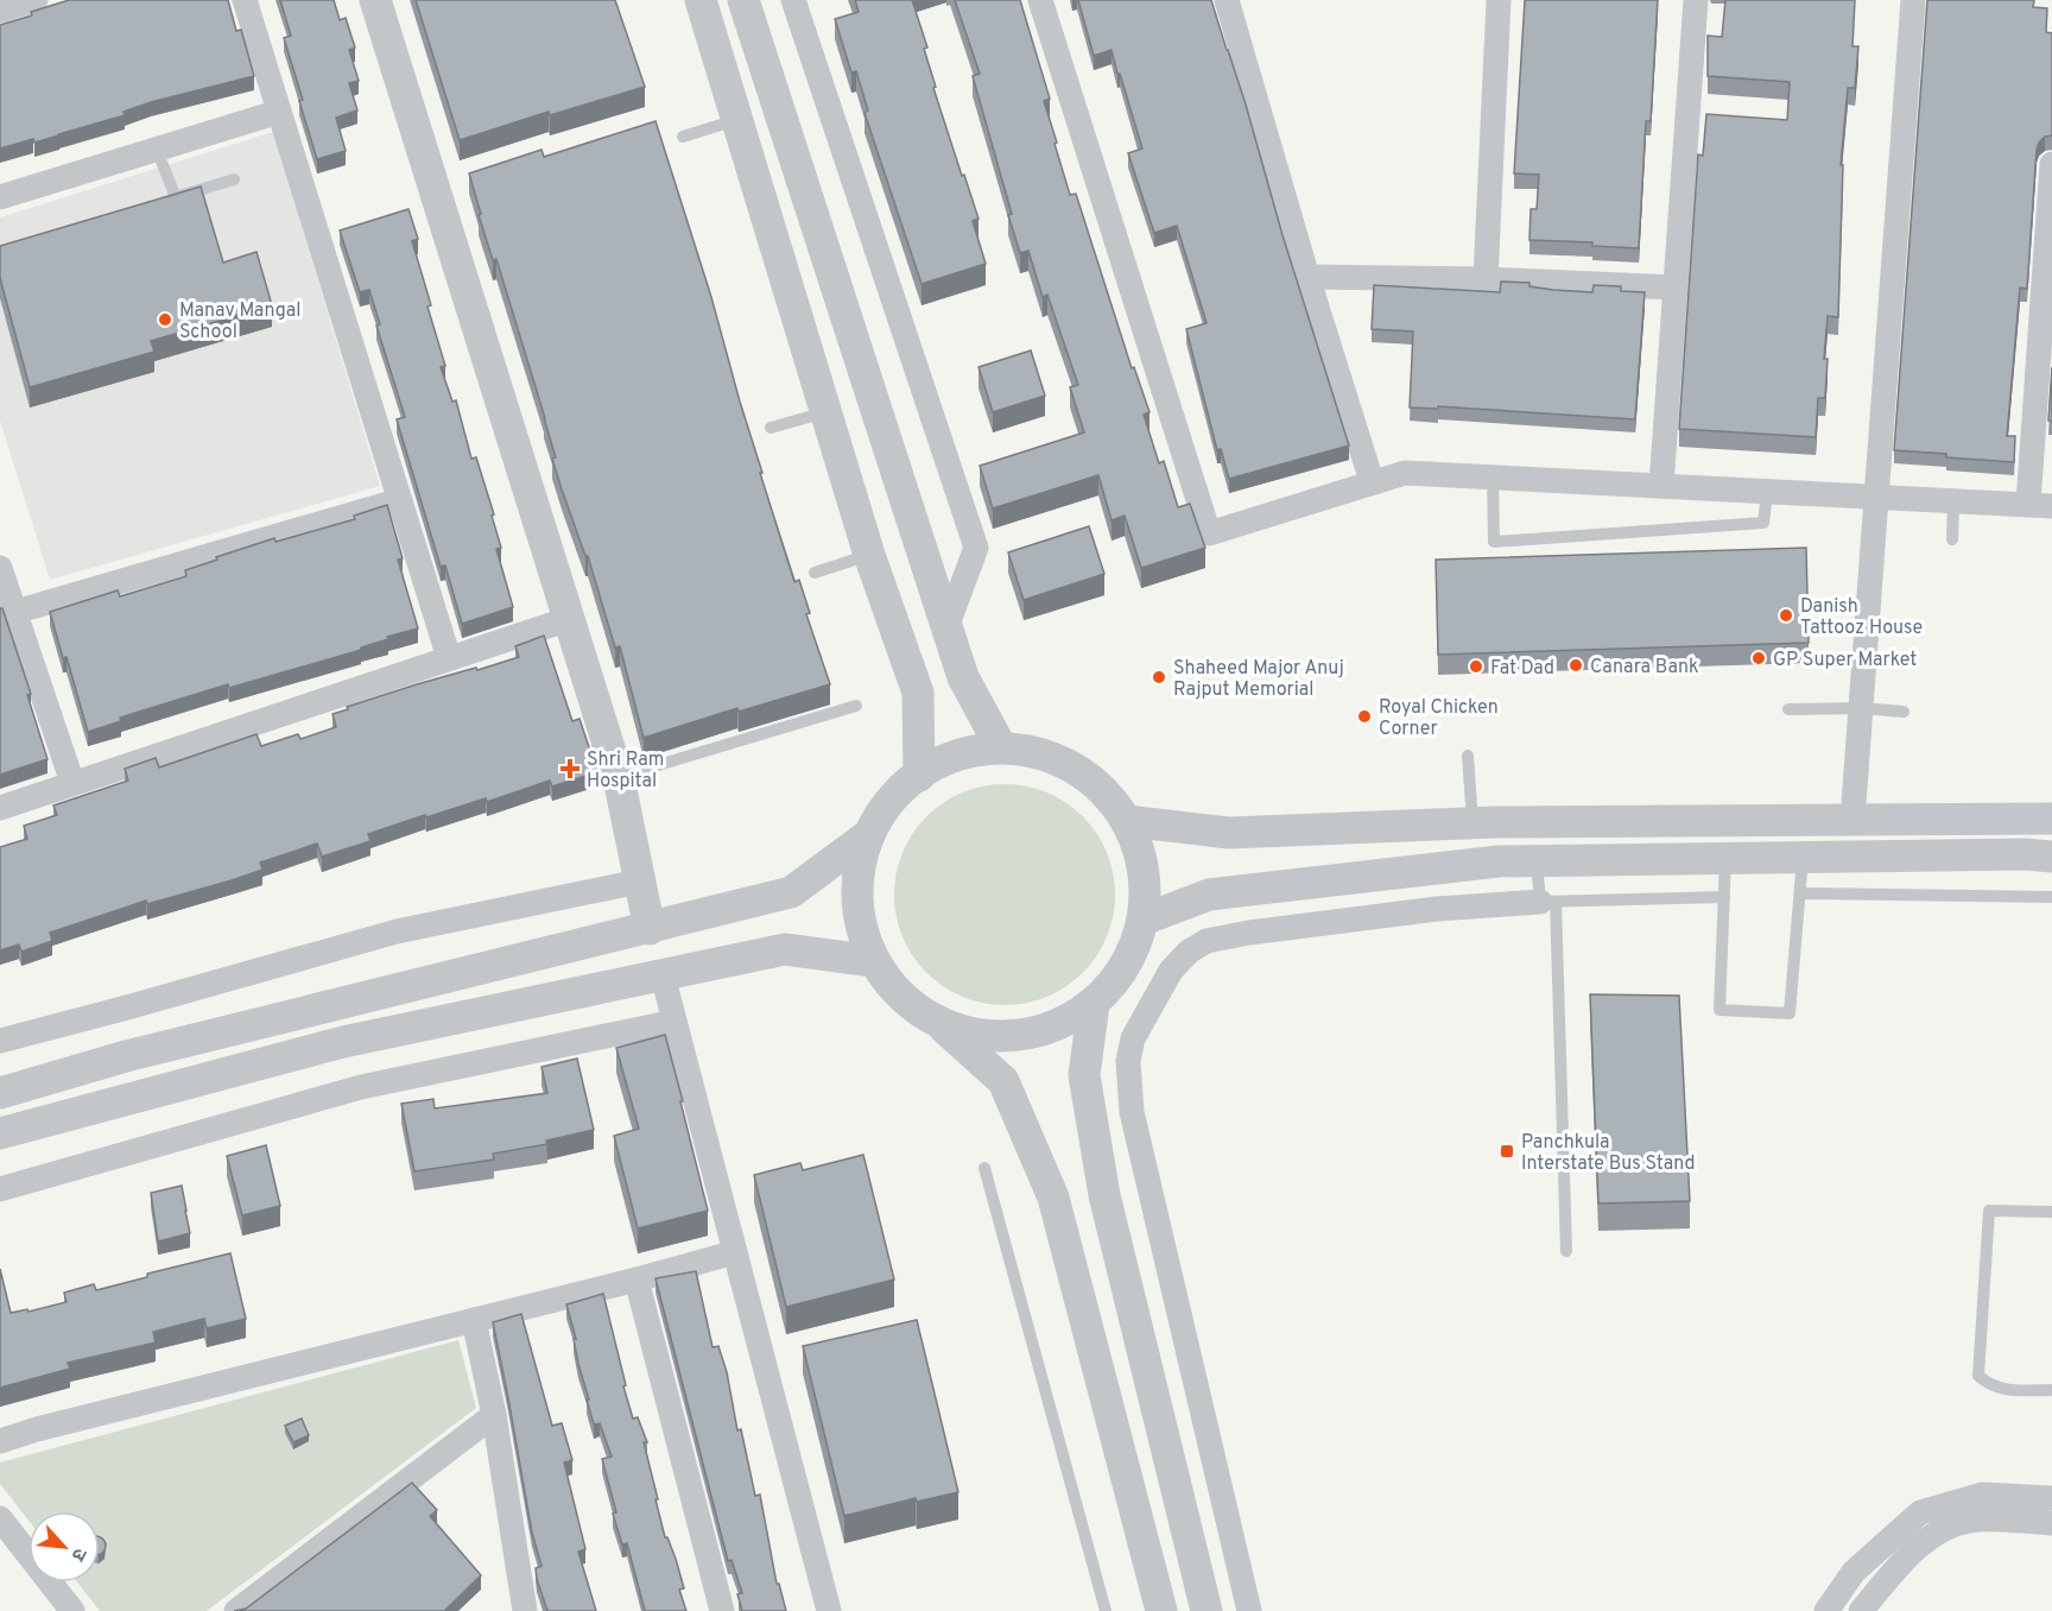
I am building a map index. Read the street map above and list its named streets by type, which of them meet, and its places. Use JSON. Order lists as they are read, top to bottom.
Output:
{
  "places": {
    "other": [
      "Manav Mangal School",
      "Danish Tattooz House",
      "GP Super Market",
      "Canara Bank",
      "Fat Dad",
      "Shaheed Major Anuj Rajput Memorial",
      "Royal Chicken Corner"
    ],
    "health": ["Shri Ram Hospital"],
    "transit": ["Panchkula Interstate Bus Stand"]
  },
  "north": "bottom right"
}
